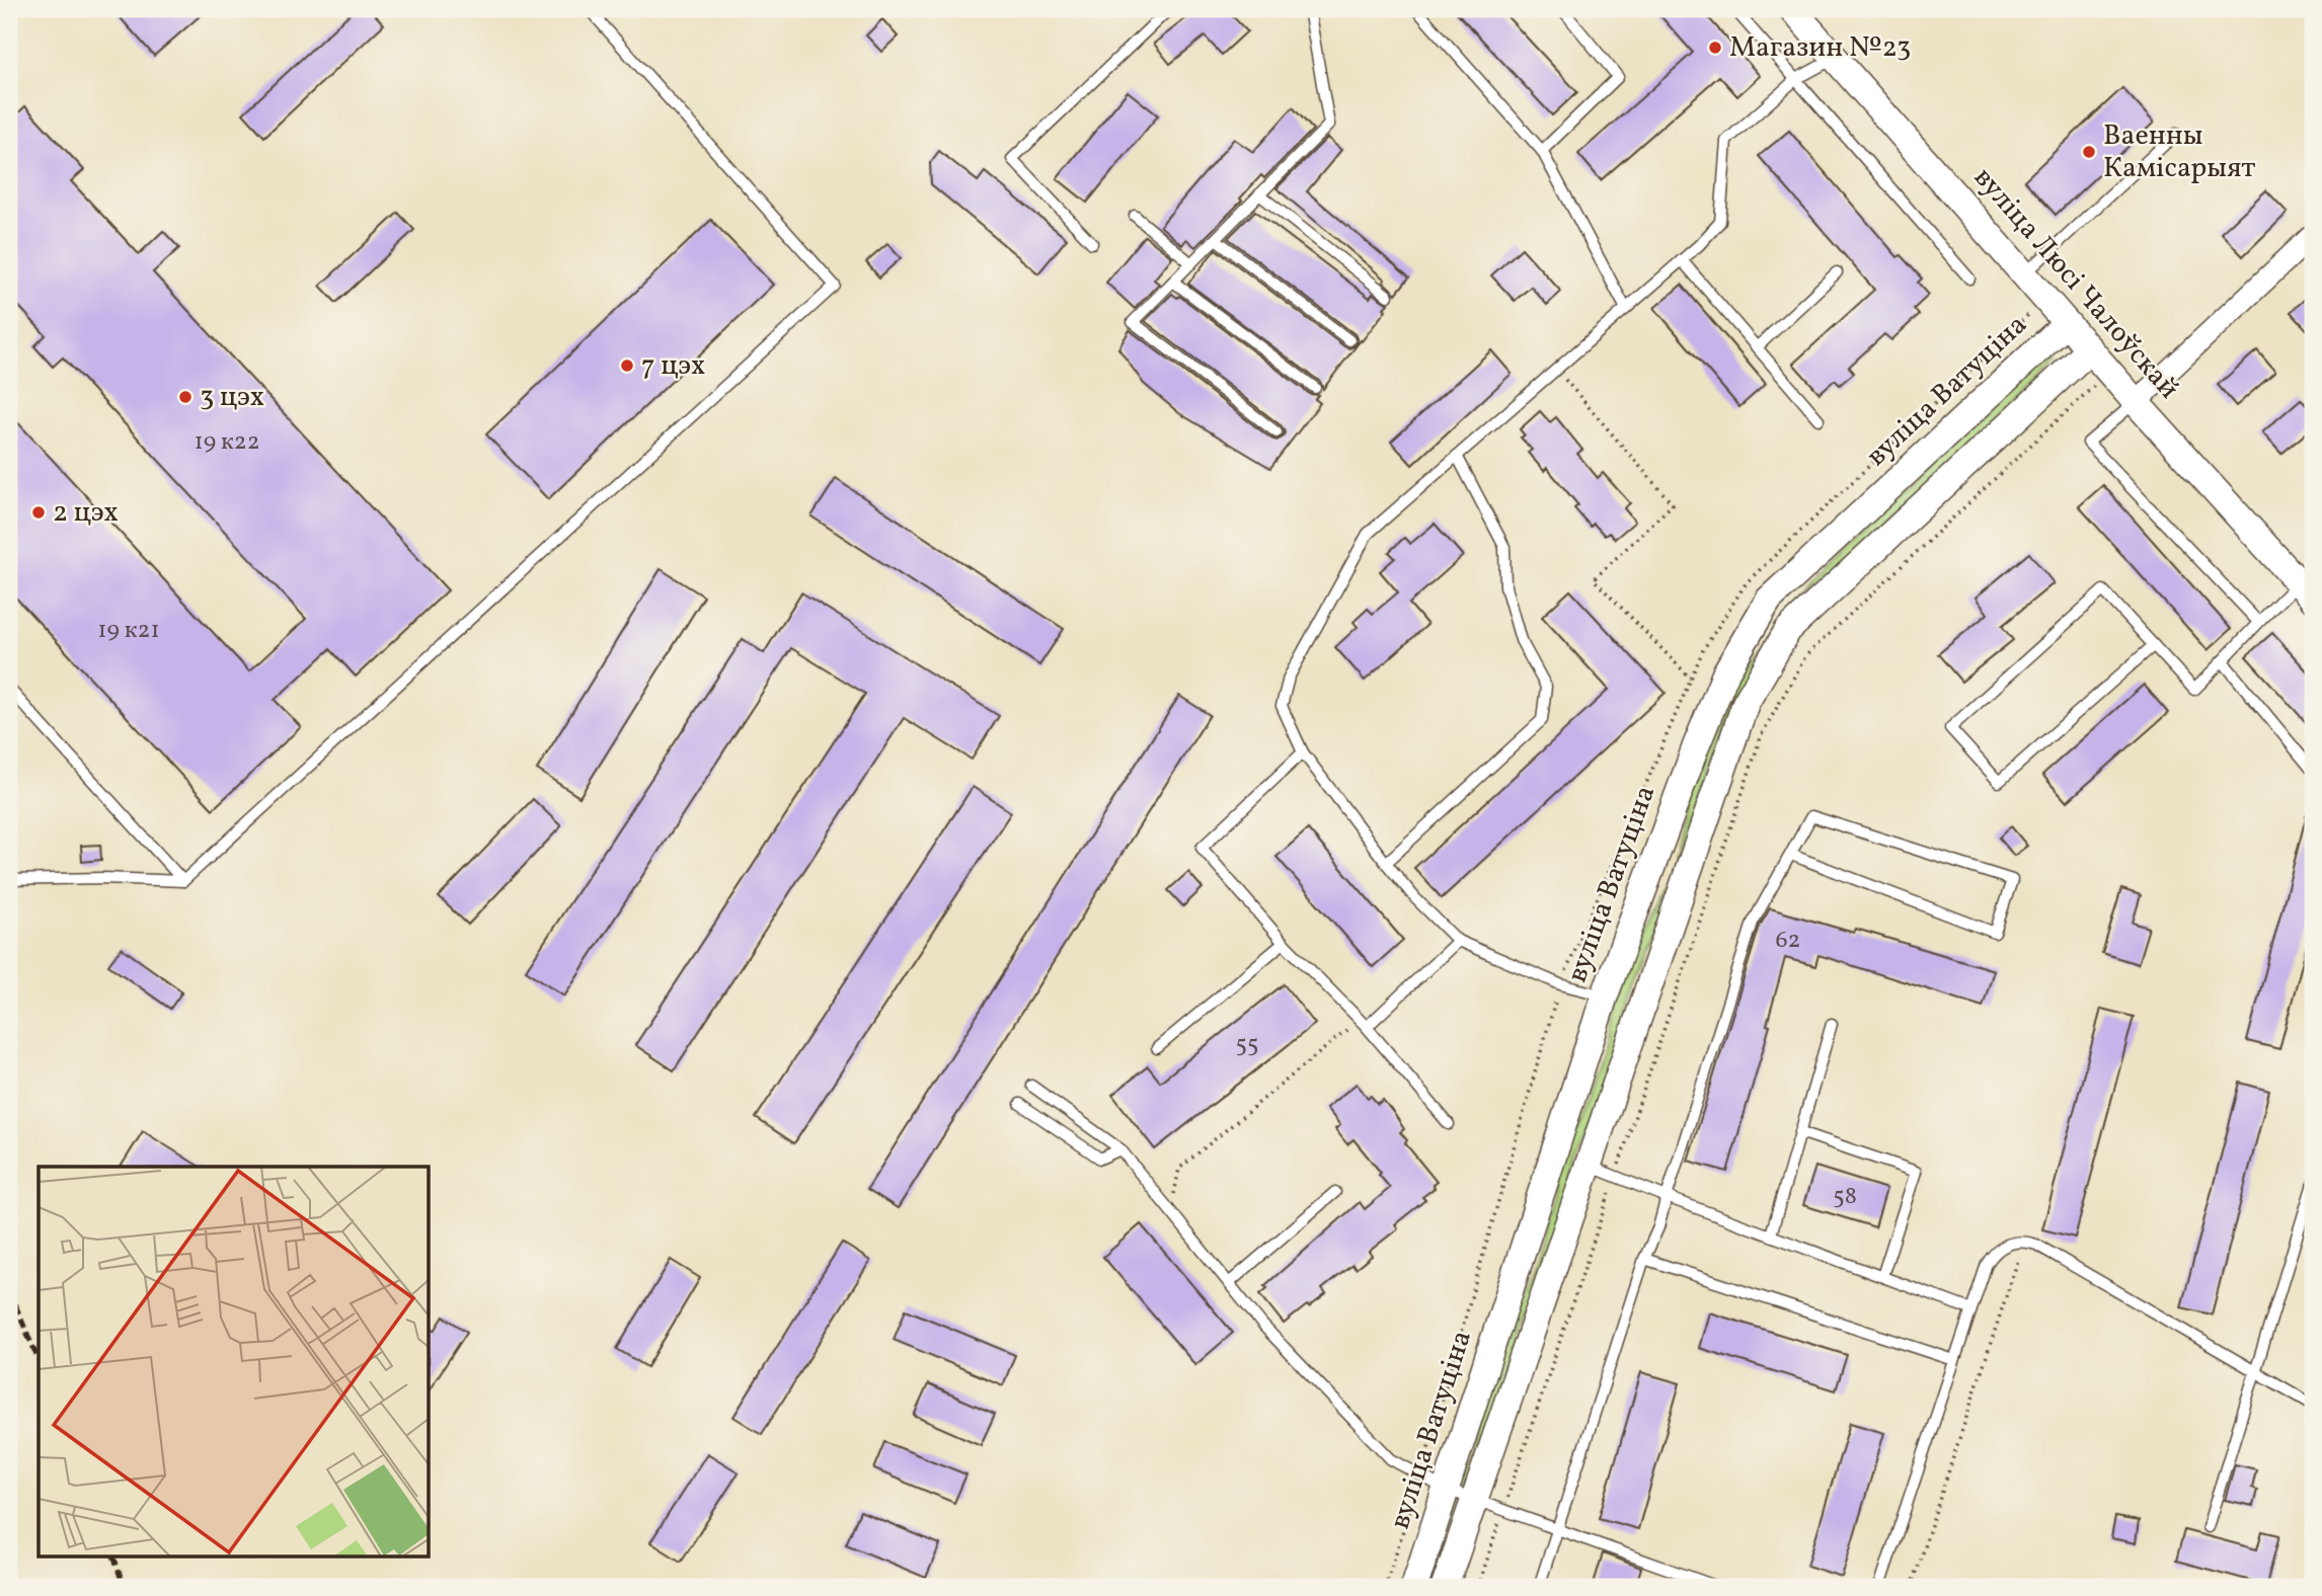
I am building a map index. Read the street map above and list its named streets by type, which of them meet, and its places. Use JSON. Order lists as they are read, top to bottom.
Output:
{
  "streets": {
    "street": ["вуліца Люсі Чалоўскай", "вуліца Ватуціна"]
  },
  "crossings": [
    ["вуліца Люсі Чалоўскай", "вуліца Ватуціна"]
  ],
  "places": [
    "Магазин №23",
    "Ваенны Камісарыят",
    "7 цэх",
    "3 цэх",
    "2 цэх"
  ],
  "house_numbers": [
    "19 к22",
    "19 к21",
    "62",
    "55",
    "58"
  ]
}
